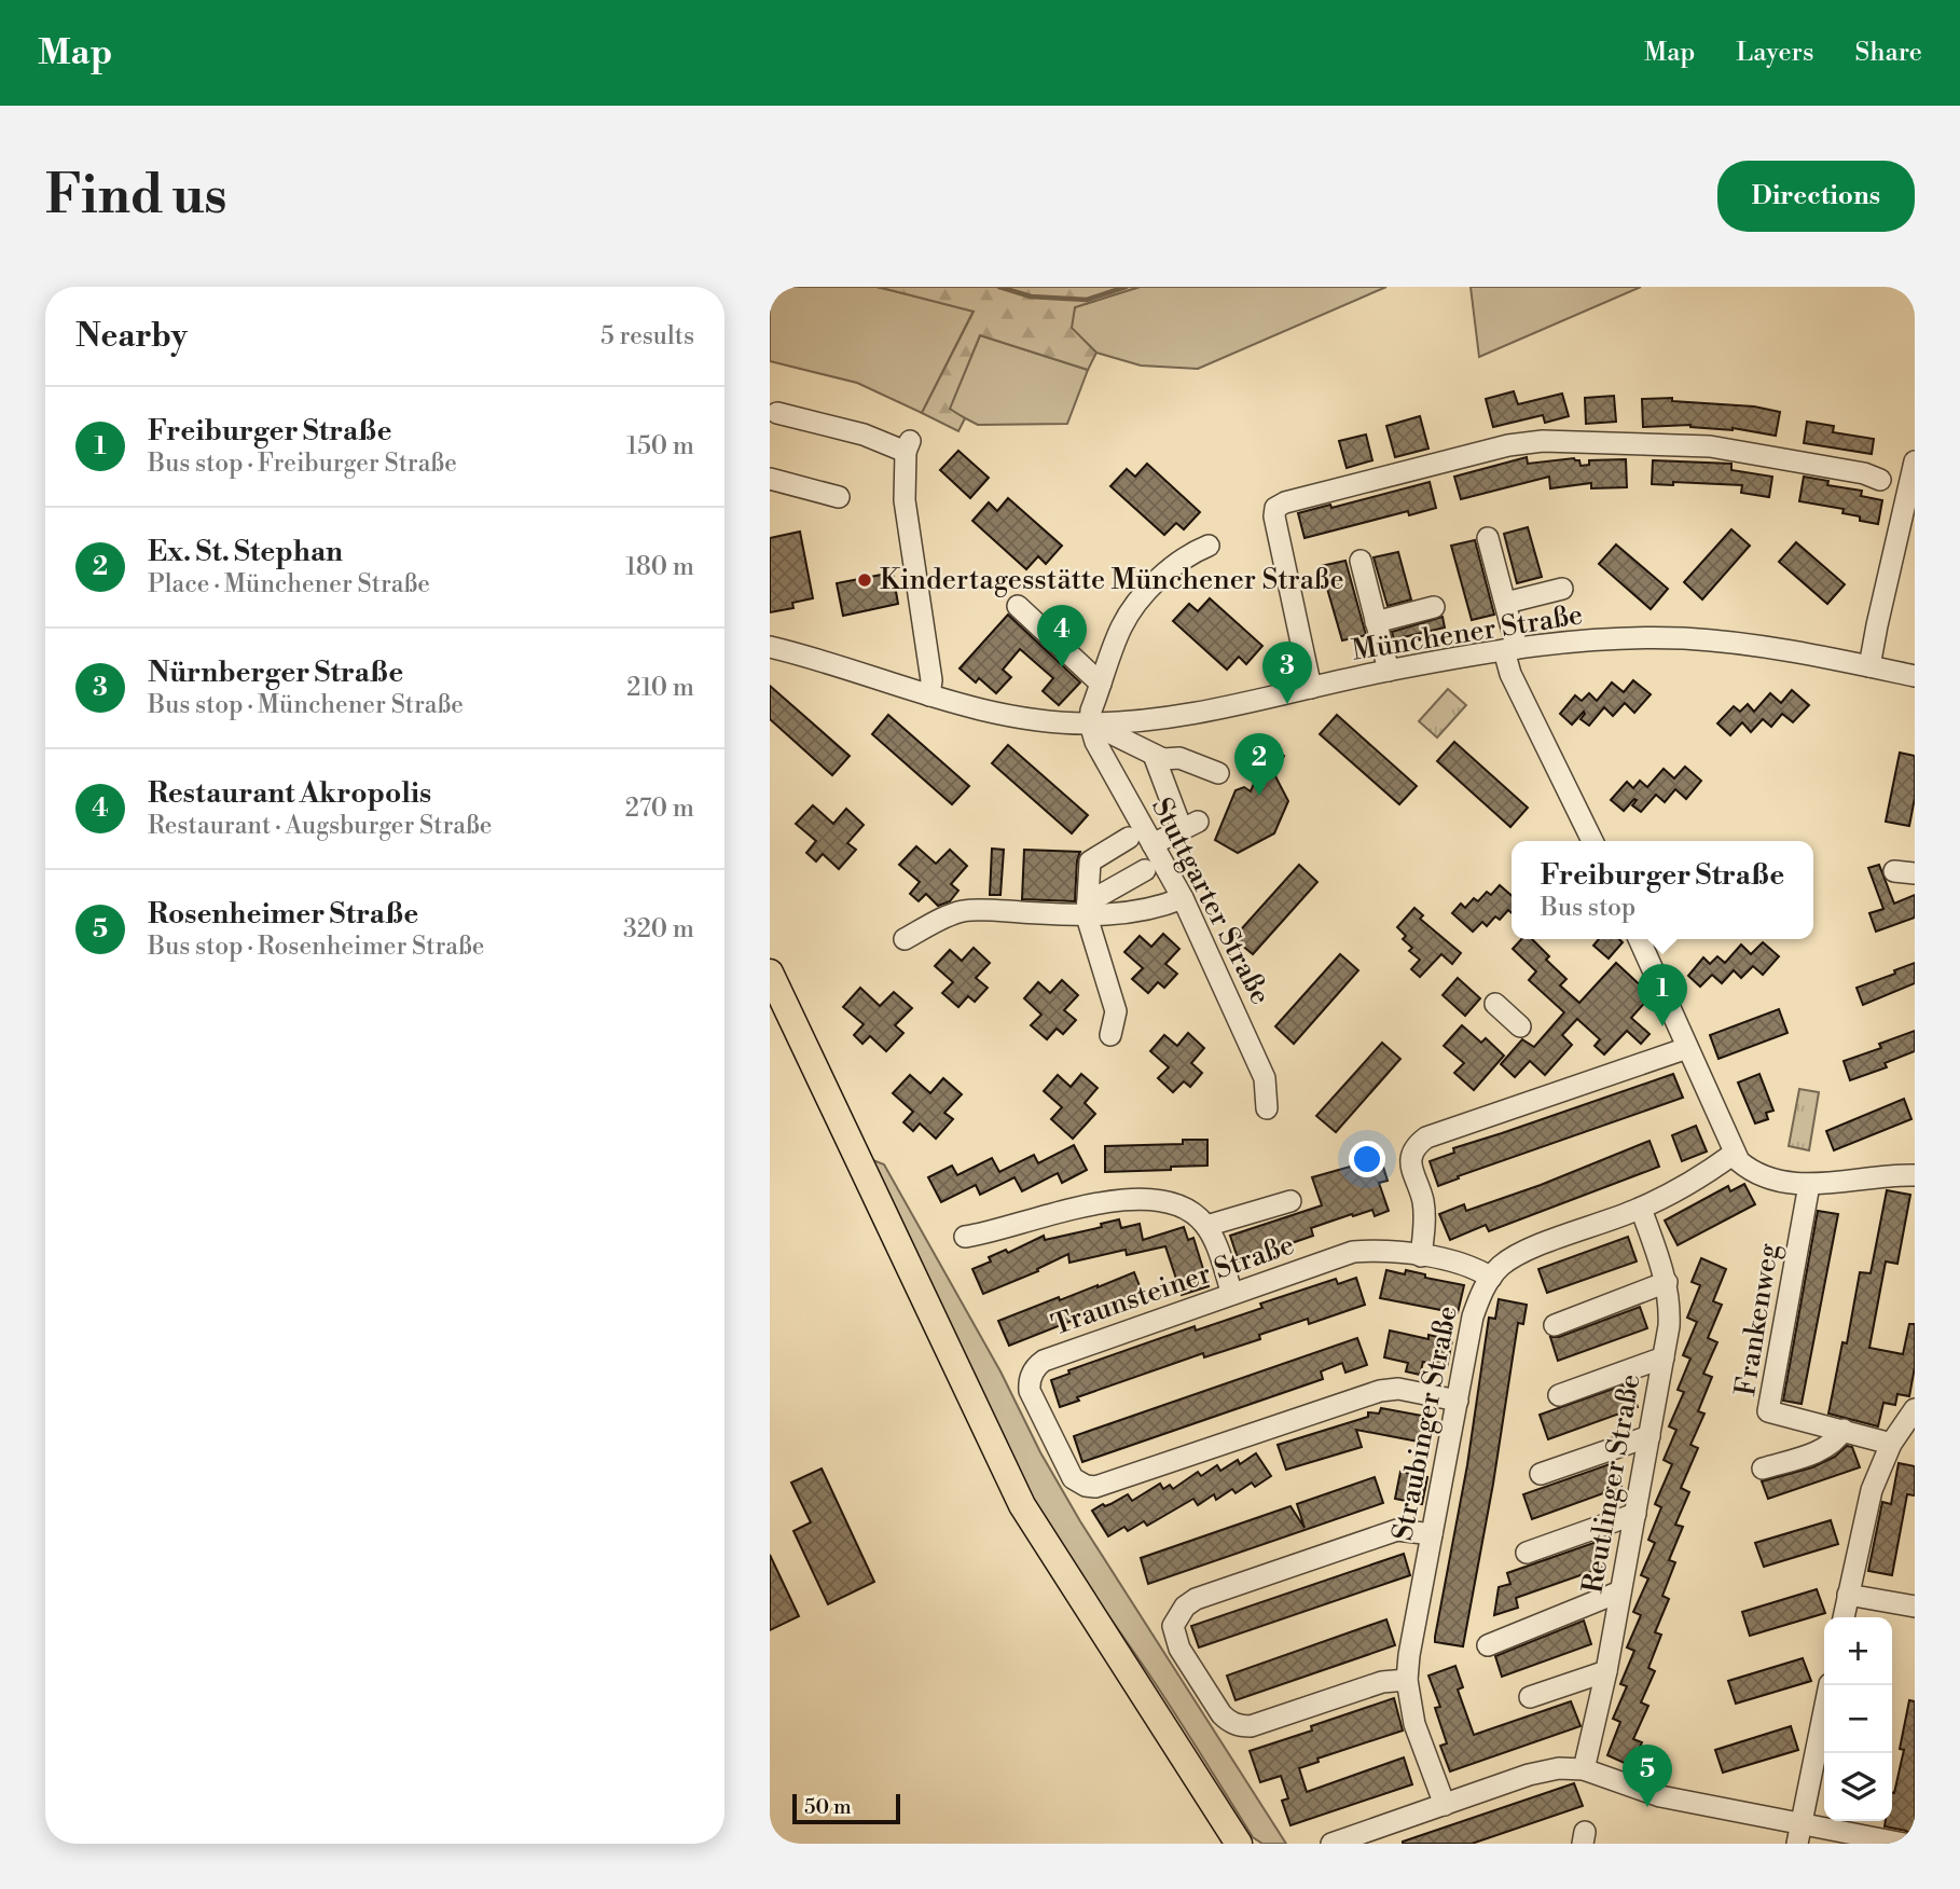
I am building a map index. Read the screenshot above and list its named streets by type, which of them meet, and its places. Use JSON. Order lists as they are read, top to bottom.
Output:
{
  "streets": {
    "street": [
      "Münchener Straße",
      "Stuttgarter Straße",
      "Traunsteiner Straße",
      "Frankenweg",
      "Straubinger Straße",
      "Reutlinger Straße"
    ]
  },
  "crossings": [
    ["Münchener Straße", "Stuttgarter Straße"],
    ["Traunsteiner Straße", "Straubinger Straße"],
    ["Straubinger Straße", "Reutlinger Straße"]
  ],
  "places": ["Kindertagesstätte Münchener Straße"],
  "scale_bar": "50 m",
  "page": {
    "header": "Map",
    "nav": ["Map", "Layers", "Share"],
    "buttons": "Directions",
    "title": "Find us",
    "heading": ["Nearby", "5 results"],
    "list": [
      {
        "mark": "1",
        "name": "Freiburger Straße",
        "note": "Bus stop · Freiburger Straße",
        "value": "150 m"
      },
      {
        "mark": "2",
        "name": "Ex. St. Stephan",
        "note": "Place · Münchener Straße",
        "value": "180 m"
      },
      {
        "mark": "3",
        "name": "Nürnberger Straße",
        "note": "Bus stop · Münchener Straße",
        "value": "210 m"
      },
      {
        "mark": "4",
        "name": "Restaurant Akropolis",
        "note": "Restaurant · Augsburger Straße",
        "value": "270 m"
      },
      {
        "mark": "5",
        "name": "Rosenheimer Straße",
        "note": "Bus stop · Rosenheimer Straße",
        "value": "320 m"
      }
    ],
    "pins": [
      "4",
      "3",
      "2",
      "1",
      "5"
    ],
    "popup": ["Freiburger Straße", "Bus stop"],
    "map_buttons": ["+", "−"],
    "scale": "50 m"
  }
}
